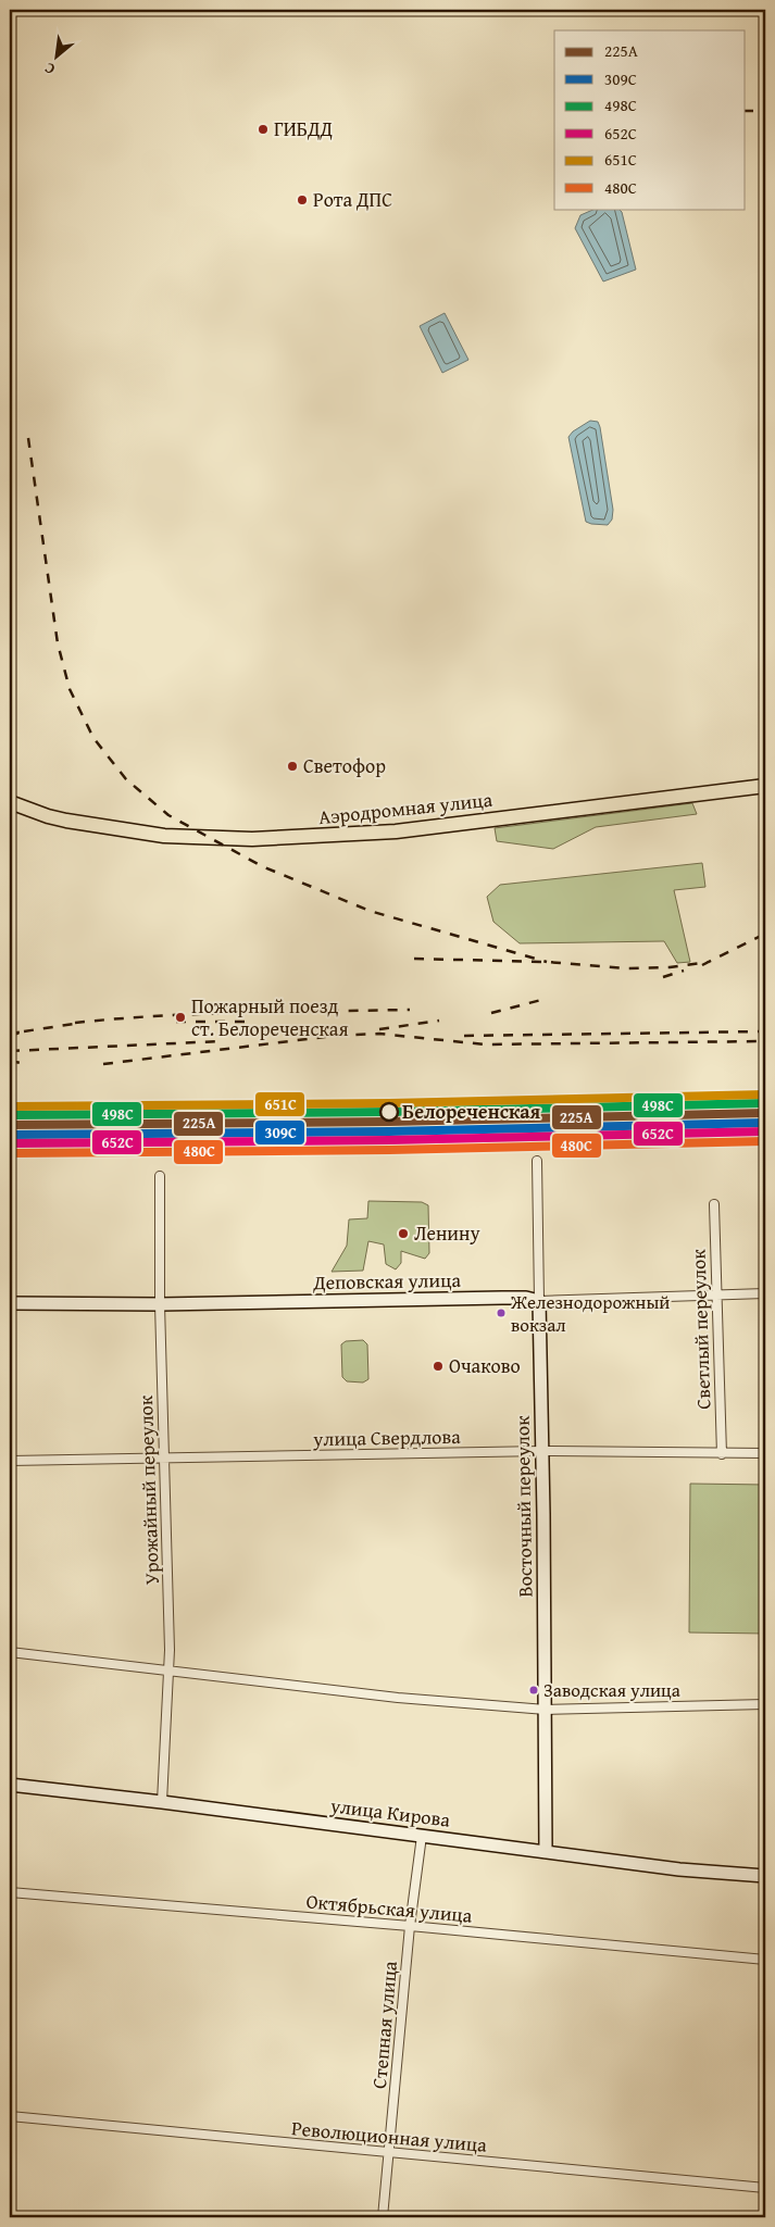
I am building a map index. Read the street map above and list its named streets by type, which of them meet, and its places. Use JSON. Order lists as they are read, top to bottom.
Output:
{
  "streets": {
    "main road": ["Аэродромная улица"],
    "street": [
      "Деповская улица",
      "Светлый переулок",
      "улица Свердлова",
      "Урожайный переулок",
      "Восточный переулок",
      "улица Кирова",
      "Октябрьская улица",
      "Степная улица",
      "Революционная улица"
    ]
  },
  "crossings": [
    ["Деповская улица", "Светлый переулок"],
    ["Деповская улица", "Урожайный переулок"],
    ["Деповская улица", "Восточный переулок"],
    ["Светлый переулок", "улица Свердлова"],
    ["улица Свердлова", "Урожайный переулок"],
    ["улица Свердлова", "Восточный переулок"],
    ["Урожайный переулок", "улица Кирова"],
    ["Восточный переулок", "улица Кирова"],
    ["улица Кирова", "Степная улица"],
    ["Октябрьская улица", "Степная улица"],
    ["Степная улица", "Революционная улица"]
  ],
  "places": [
    "ГИБДД",
    "Рота ДПС",
    "Светофор",
    "Пожарный поезд ст. Белореченская",
    "Белореченская",
    "Ленину",
    "Железнодорожный вокзал",
    "Очаково",
    "Заводская улица"
  ],
  "lines": [
    "transit line 651С",
    "transit line 498С",
    "transit line 225А",
    "transit line 309С",
    "transit line 652С",
    "transit line 480С"
  ],
  "legend": [
    "225А",
    "309С",
    "498С",
    "652С",
    "651С",
    "480С"
  ],
  "north": "bottom left"
}
